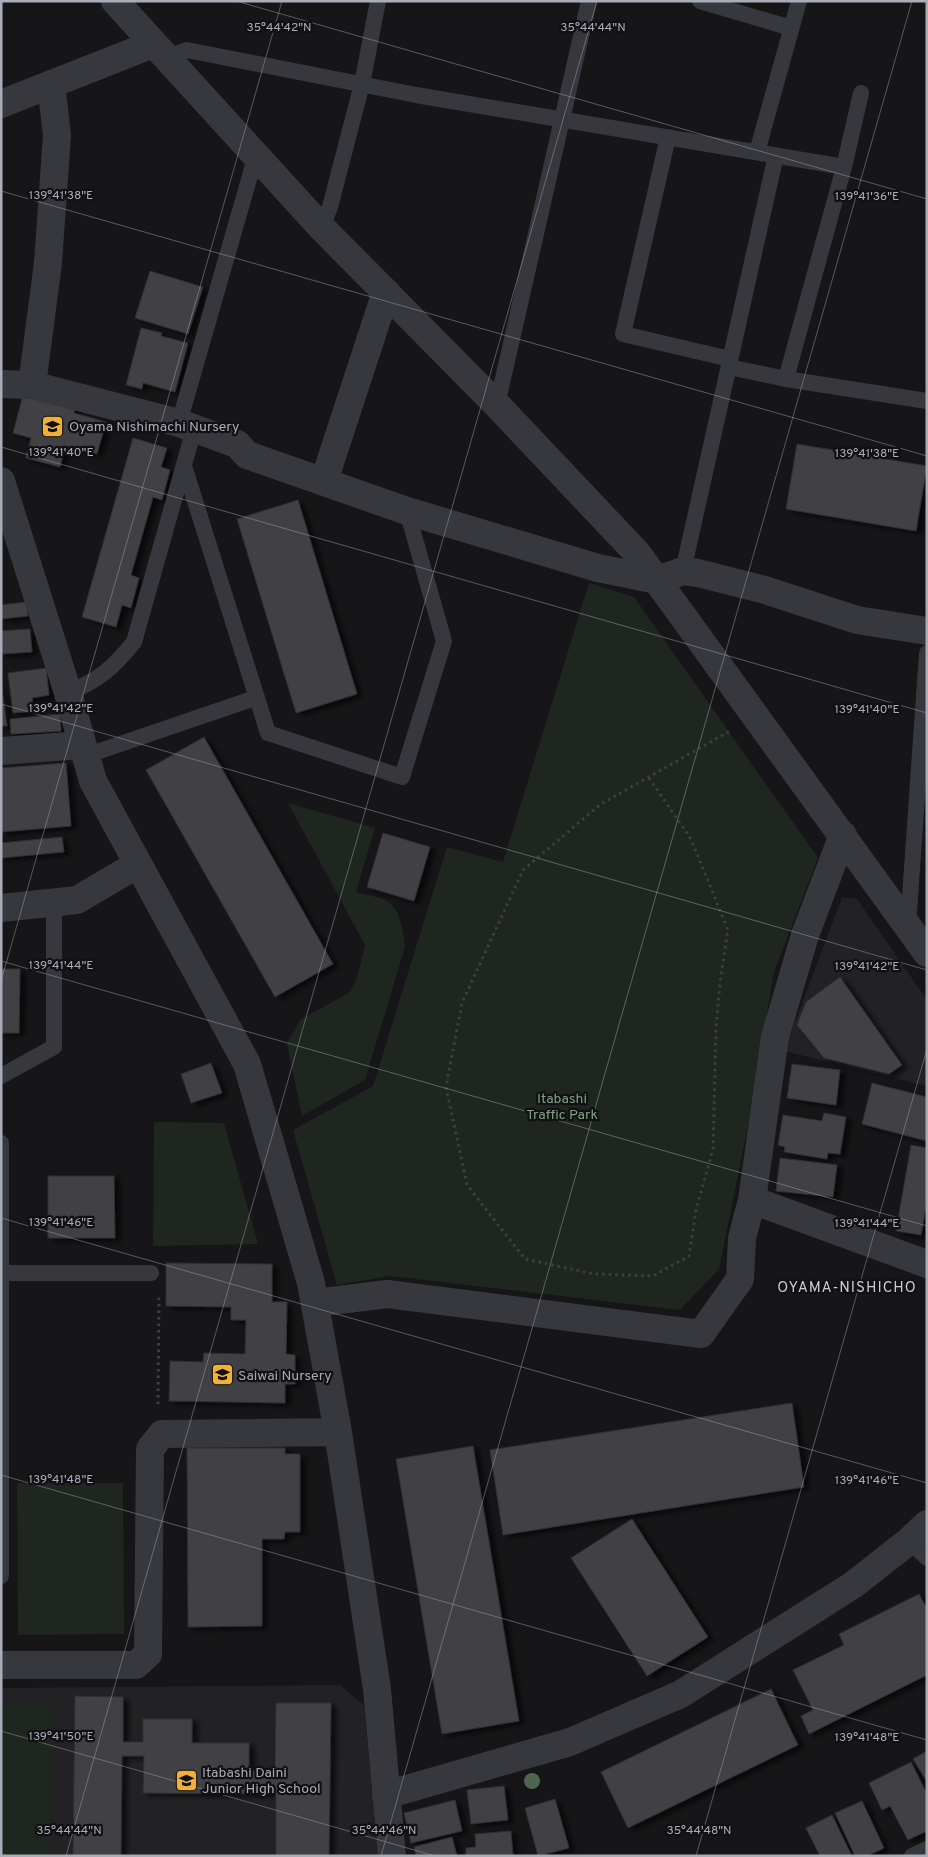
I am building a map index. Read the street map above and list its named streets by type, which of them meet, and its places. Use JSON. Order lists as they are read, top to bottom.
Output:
{
  "districts": ["OYAMA-NISHICHO"],
  "parks": ["Itabashi Traffic Park"],
  "places": {
    "school or university": ["Oyama Nishimachi Nursery", "Saiwai Nursery", "Itabashi Daini Junior High School"]
  },
  "coordinates": [
    "35°44'42\"N",
    "35°44'44\"N",
    "139°41'38\"E",
    "139°41'36\"E",
    "139°41'40\"E",
    "139°41'42\"E",
    "139°41'44\"E",
    "139°41'46\"E",
    "139°41'48\"E",
    "139°41'50\"E",
    "35°44'46\"N",
    "35°44'48\"N"
  ]
}
